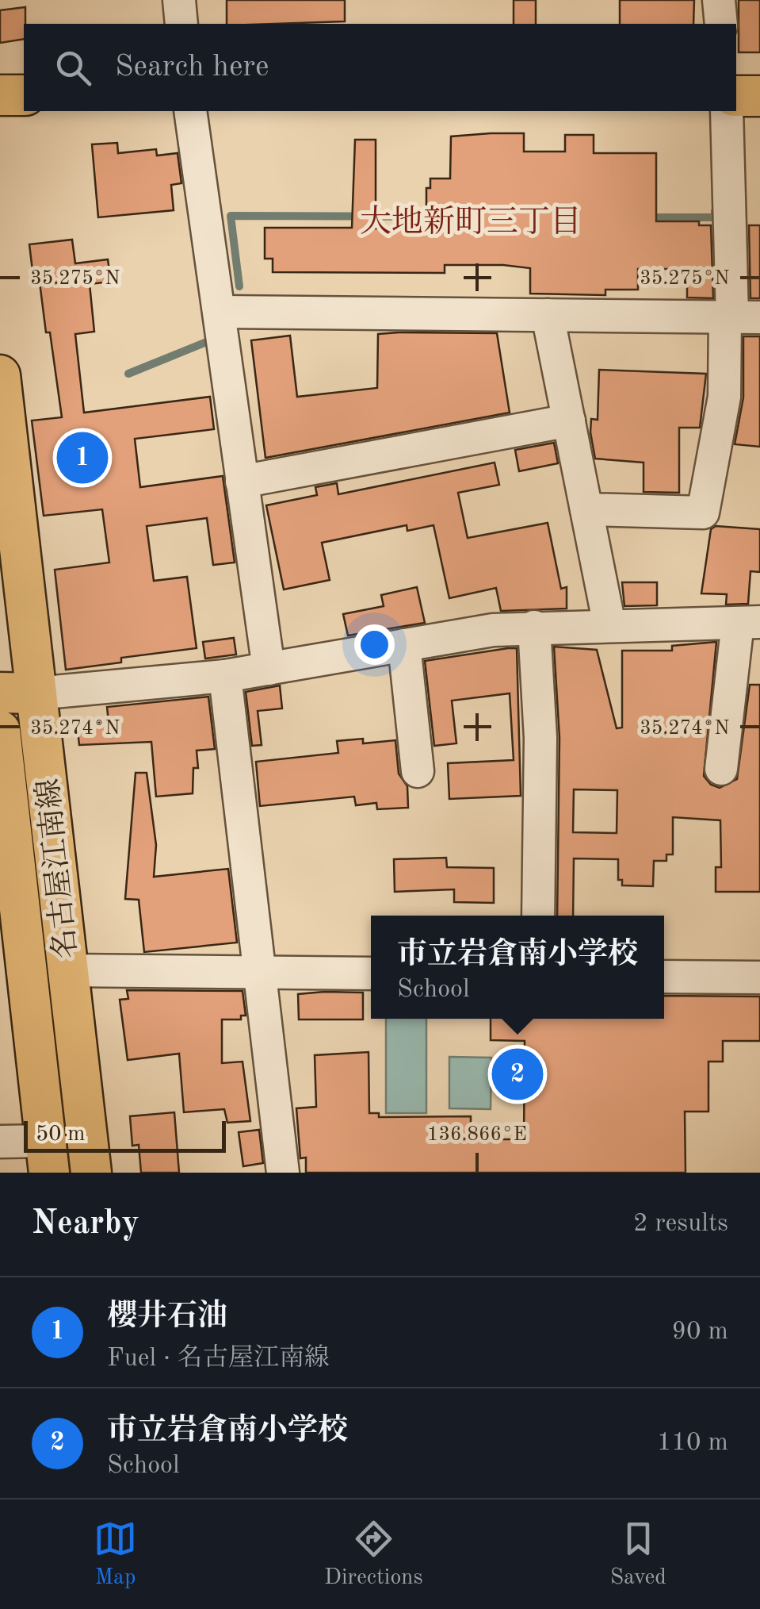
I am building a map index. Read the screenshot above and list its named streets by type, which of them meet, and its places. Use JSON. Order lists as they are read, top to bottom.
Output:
{
  "streets": {
    "main road": ["名古屋江南線"]
  },
  "districts": ["大地新町三丁目"],
  "scale_bar": "50 m",
  "page": {
    "search": "Search here",
    "pins": ["1", "2"],
    "popup": ["市立岩倉南小学校", "School"],
    "scale": "50 m",
    "heading": ["Nearby", "2 results"],
    "list": [
      {
        "mark": "1",
        "name": "櫻井石油",
        "note": "Fuel · 名古屋江南線",
        "value": "90 m"
      },
      {
        "mark": "2",
        "name": "市立岩倉南小学校",
        "note": "School",
        "value": "110 m"
      }
    ],
    "nav": ["Map", "Directions", "Saved"]
  },
  "coordinates": ["35.275°N", "35.274°N", "136.866°E"]
}
